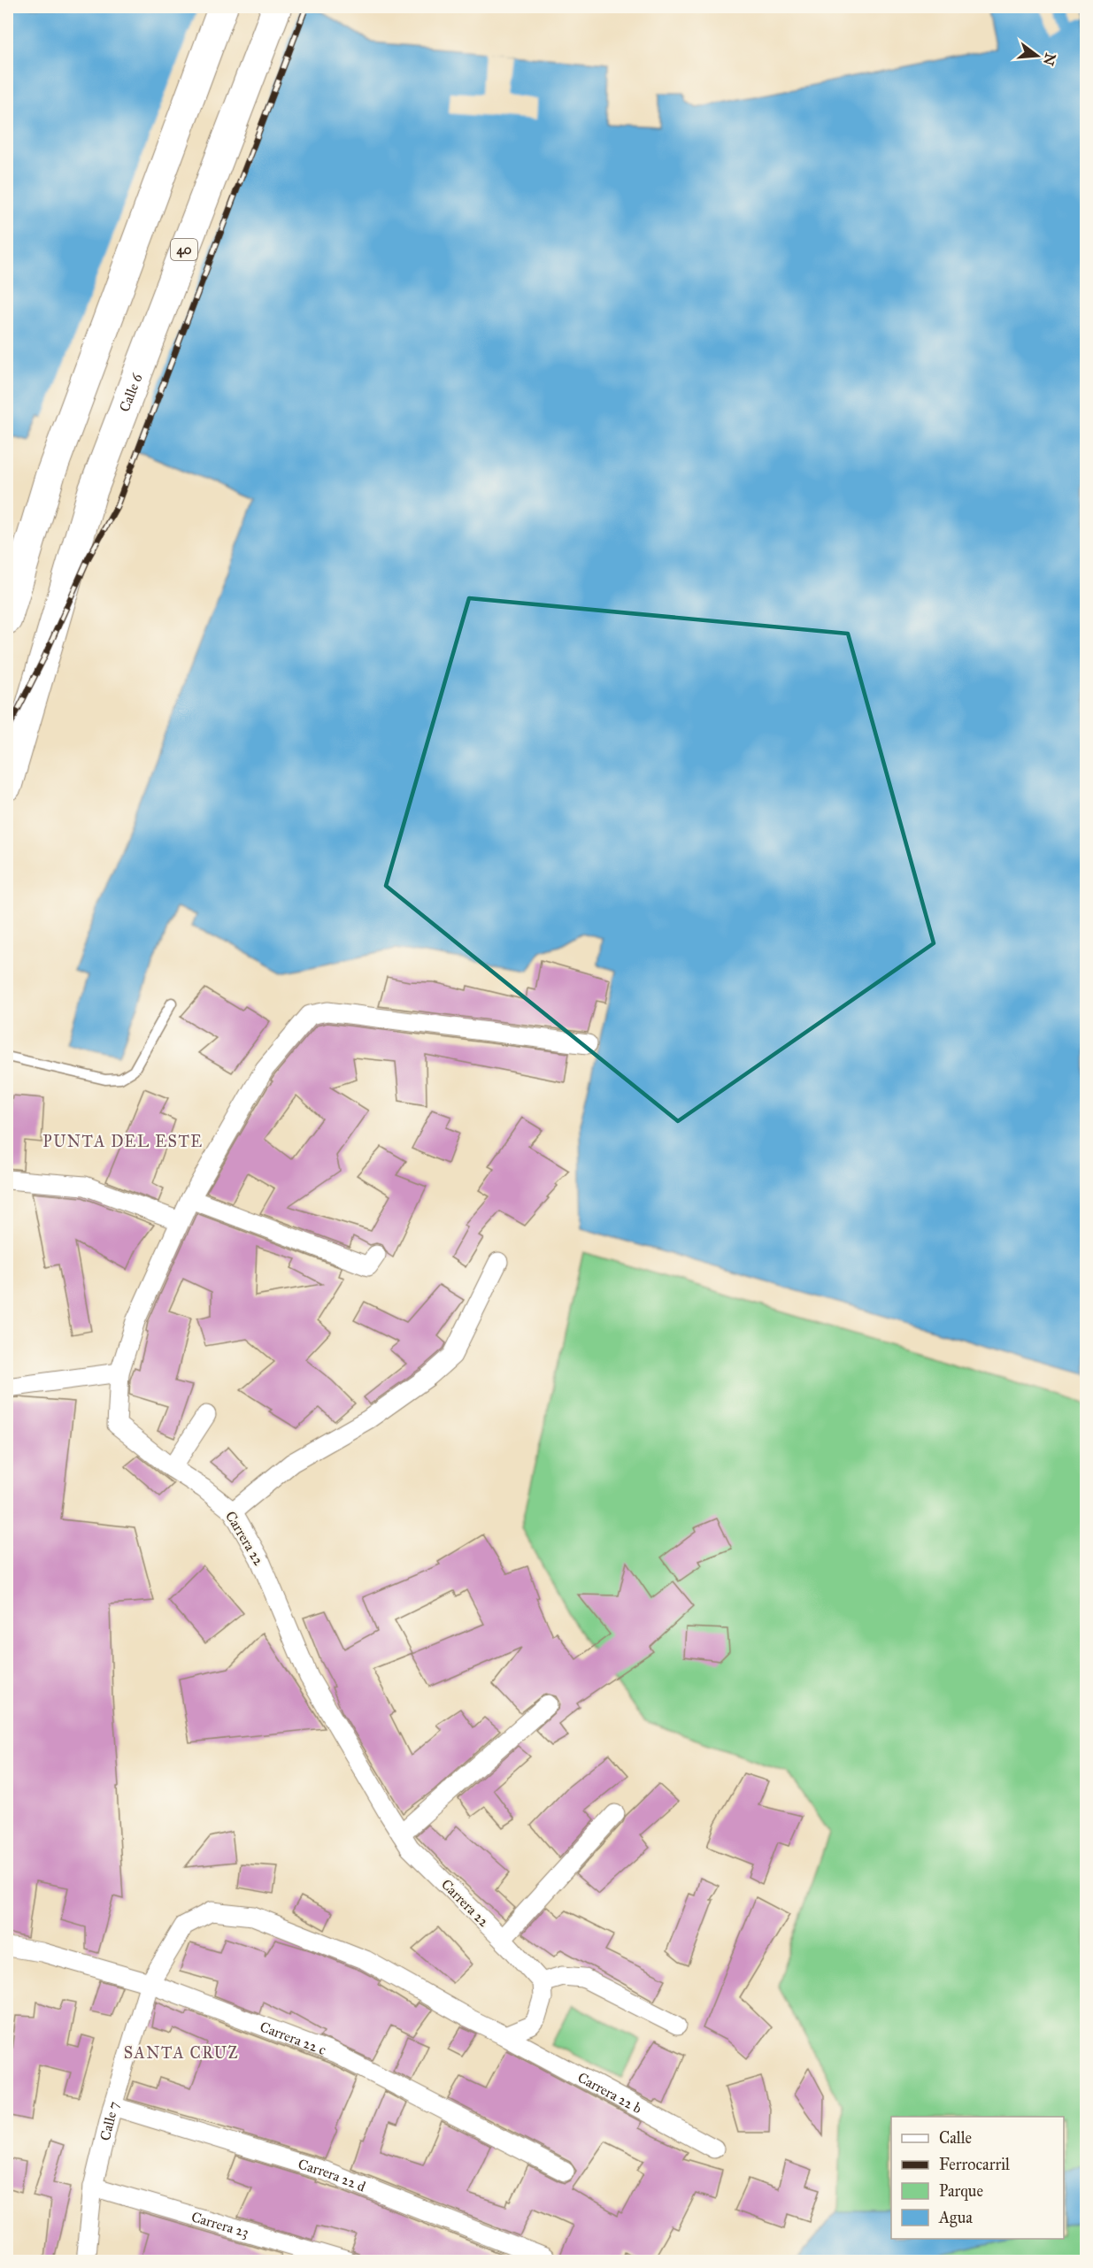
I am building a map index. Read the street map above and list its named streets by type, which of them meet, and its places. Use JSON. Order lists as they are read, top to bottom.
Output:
{
  "streets": {
    "highway": ["40", "Calle 6"],
    "street": [
      "Carrera 22",
      "Carrera 22 c",
      "Carrera 22 b",
      "Calle 7",
      "Carrera 22 d",
      "Carrera 23"
    ]
  },
  "crossings": [
    ["Carrera 22 c", "Calle 7"],
    ["Calle 7", "Carrera 22 d"],
    ["Calle 7", "Carrera 23"]
  ],
  "districts": ["PUNTA DEL ESTE", "SANTA CRUZ"],
  "legend": [
    "Calle",
    "Ferrocarril",
    "Parque",
    "Agua"
  ],
  "north": "right"
}
